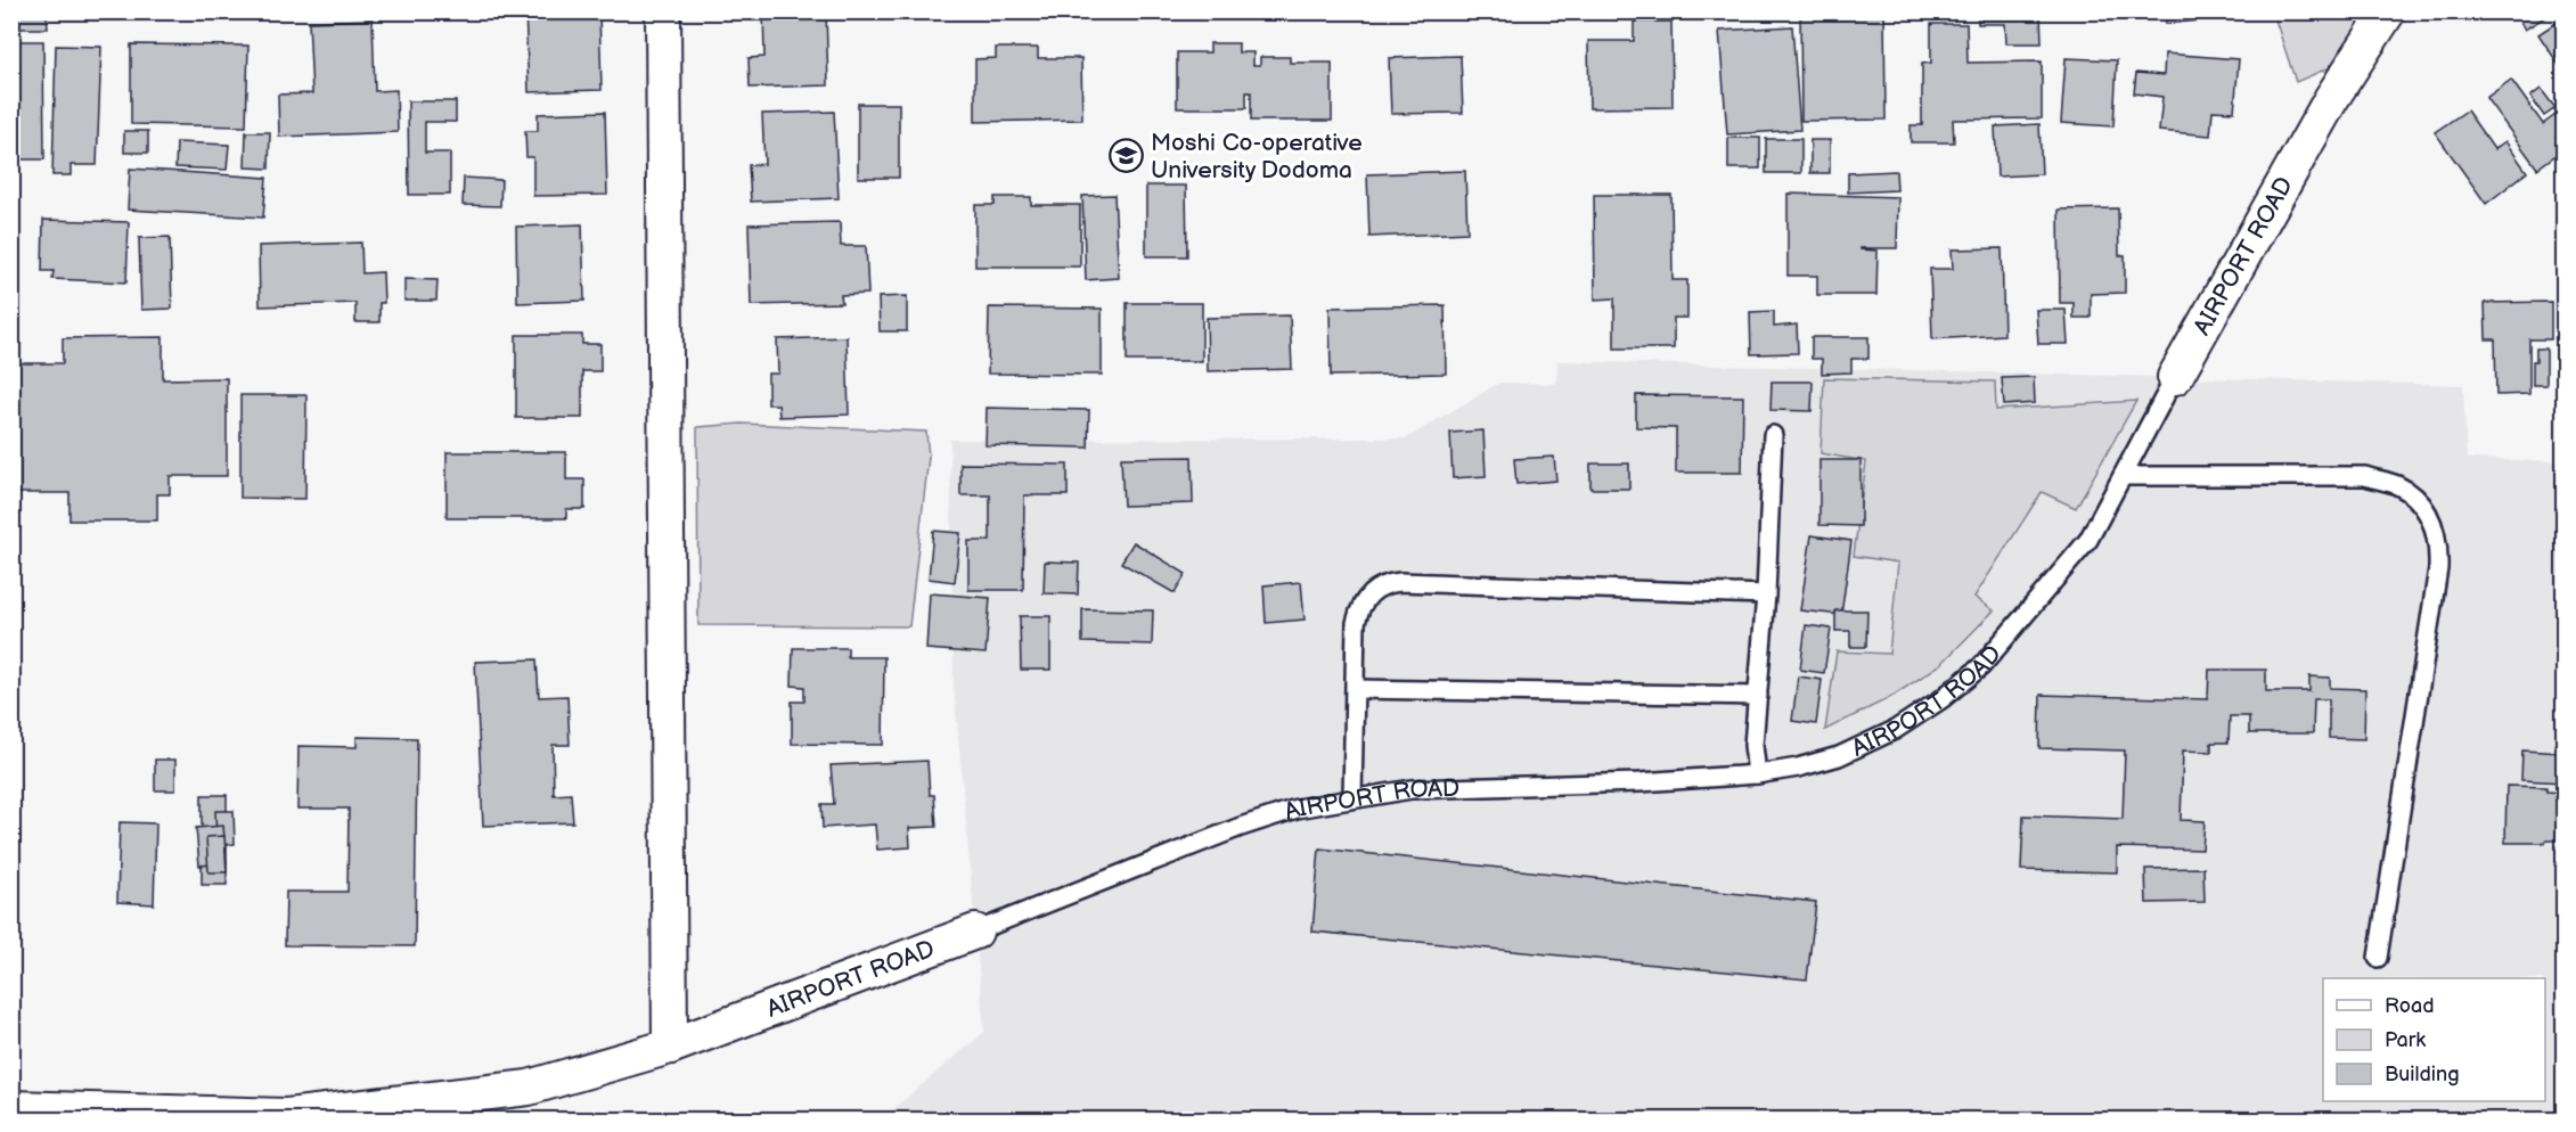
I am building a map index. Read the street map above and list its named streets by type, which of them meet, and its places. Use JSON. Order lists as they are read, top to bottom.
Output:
{
  "streets": {
    "street": ["AIRPORT ROAD"]
  },
  "places": {
    "school or university": ["Moshi Co-operative University Dodoma"]
  },
  "legend": ["Road", "Park", "Building"]
}
